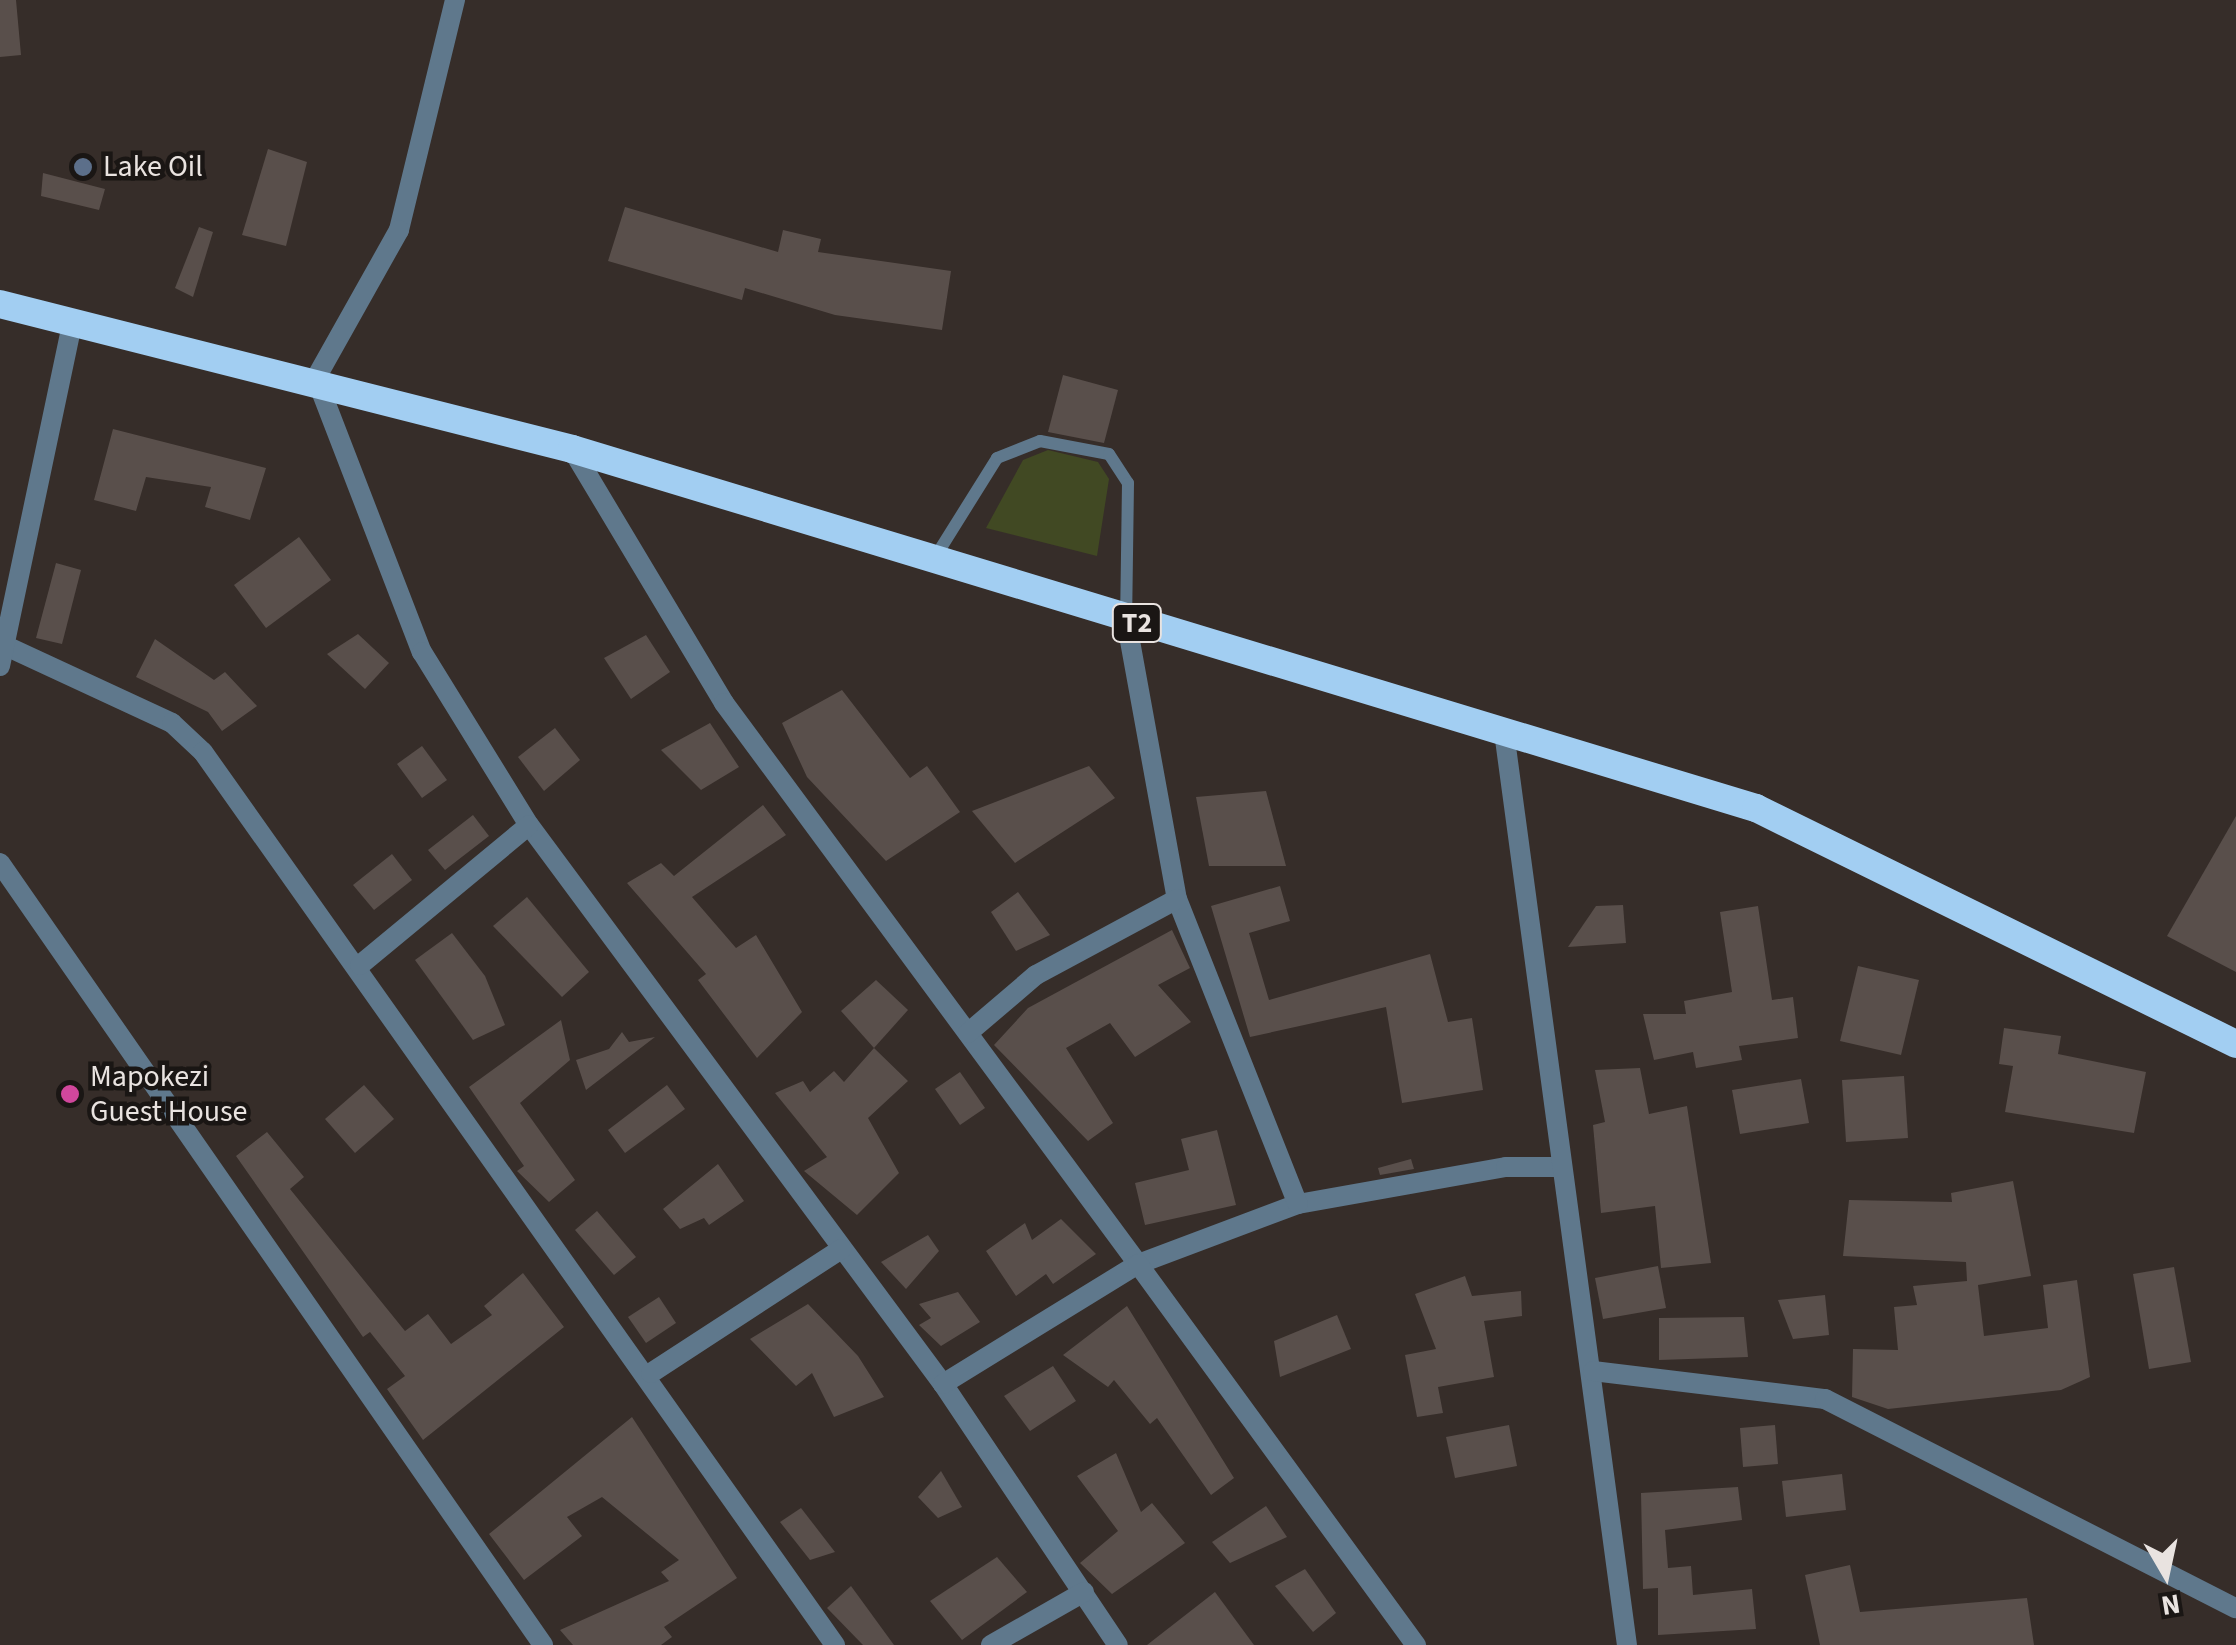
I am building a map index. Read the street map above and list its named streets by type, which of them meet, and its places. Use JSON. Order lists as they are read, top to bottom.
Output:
{
  "streets": {
    "highway": ["T2"]
  },
  "places": ["Lake Oil", "Mapokezi Guest House"],
  "north": "bottom"
}
